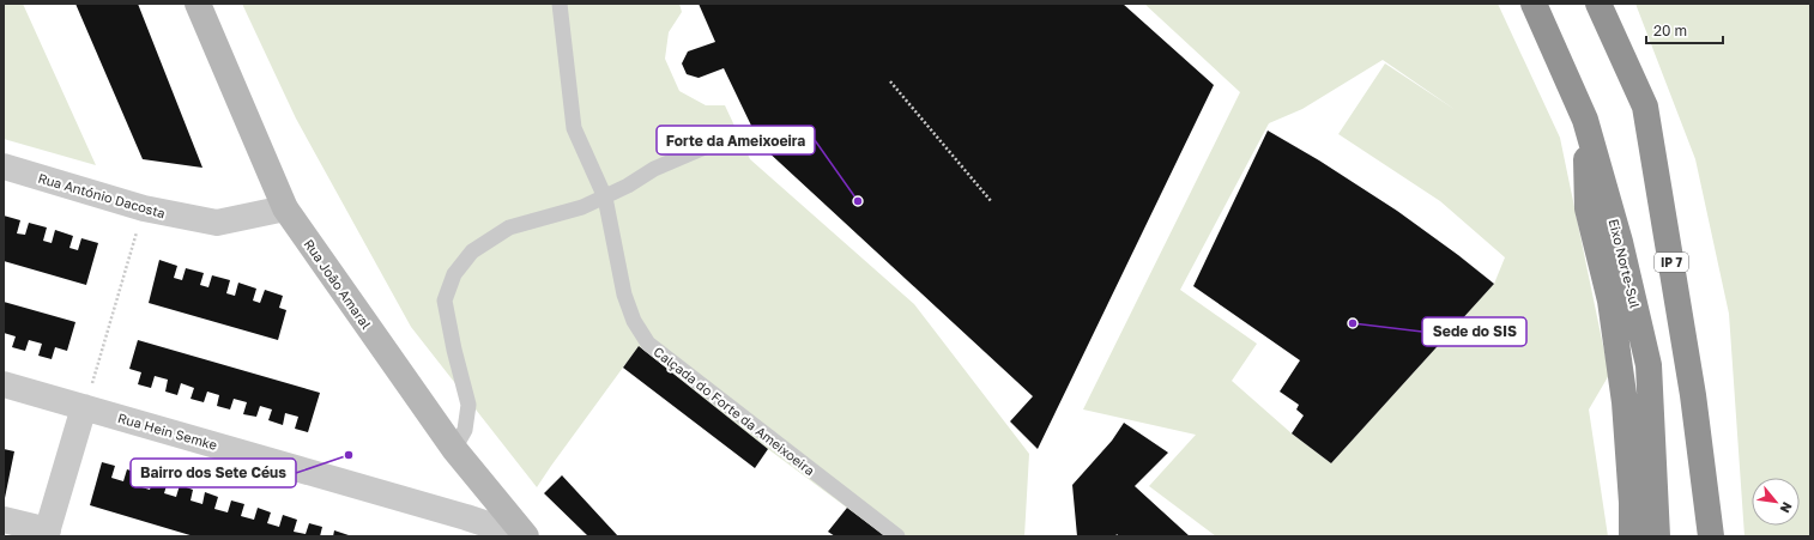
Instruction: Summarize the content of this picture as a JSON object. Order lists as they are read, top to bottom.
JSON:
{
  "streets": {
    "highway": ["IP 7", "Eixo Norte-Sul"],
    "street": ["Rua António Dacosta", "Rua João Amaral", "Rua Hein Semke"],
    "lane": ["Calçada do Forte da Ameixoeira"]
  },
  "crossings": [
    ["Rua António Dacosta", "Rua João Amaral"],
    ["Rua João Amaral", "Rua Hein Semke"]
  ],
  "places": ["Forte da Ameixoeira", "Sede do SIS", "Bairro dos Sete Céus"],
  "scale_bar": "20 m",
  "north": "bottom right"
}
